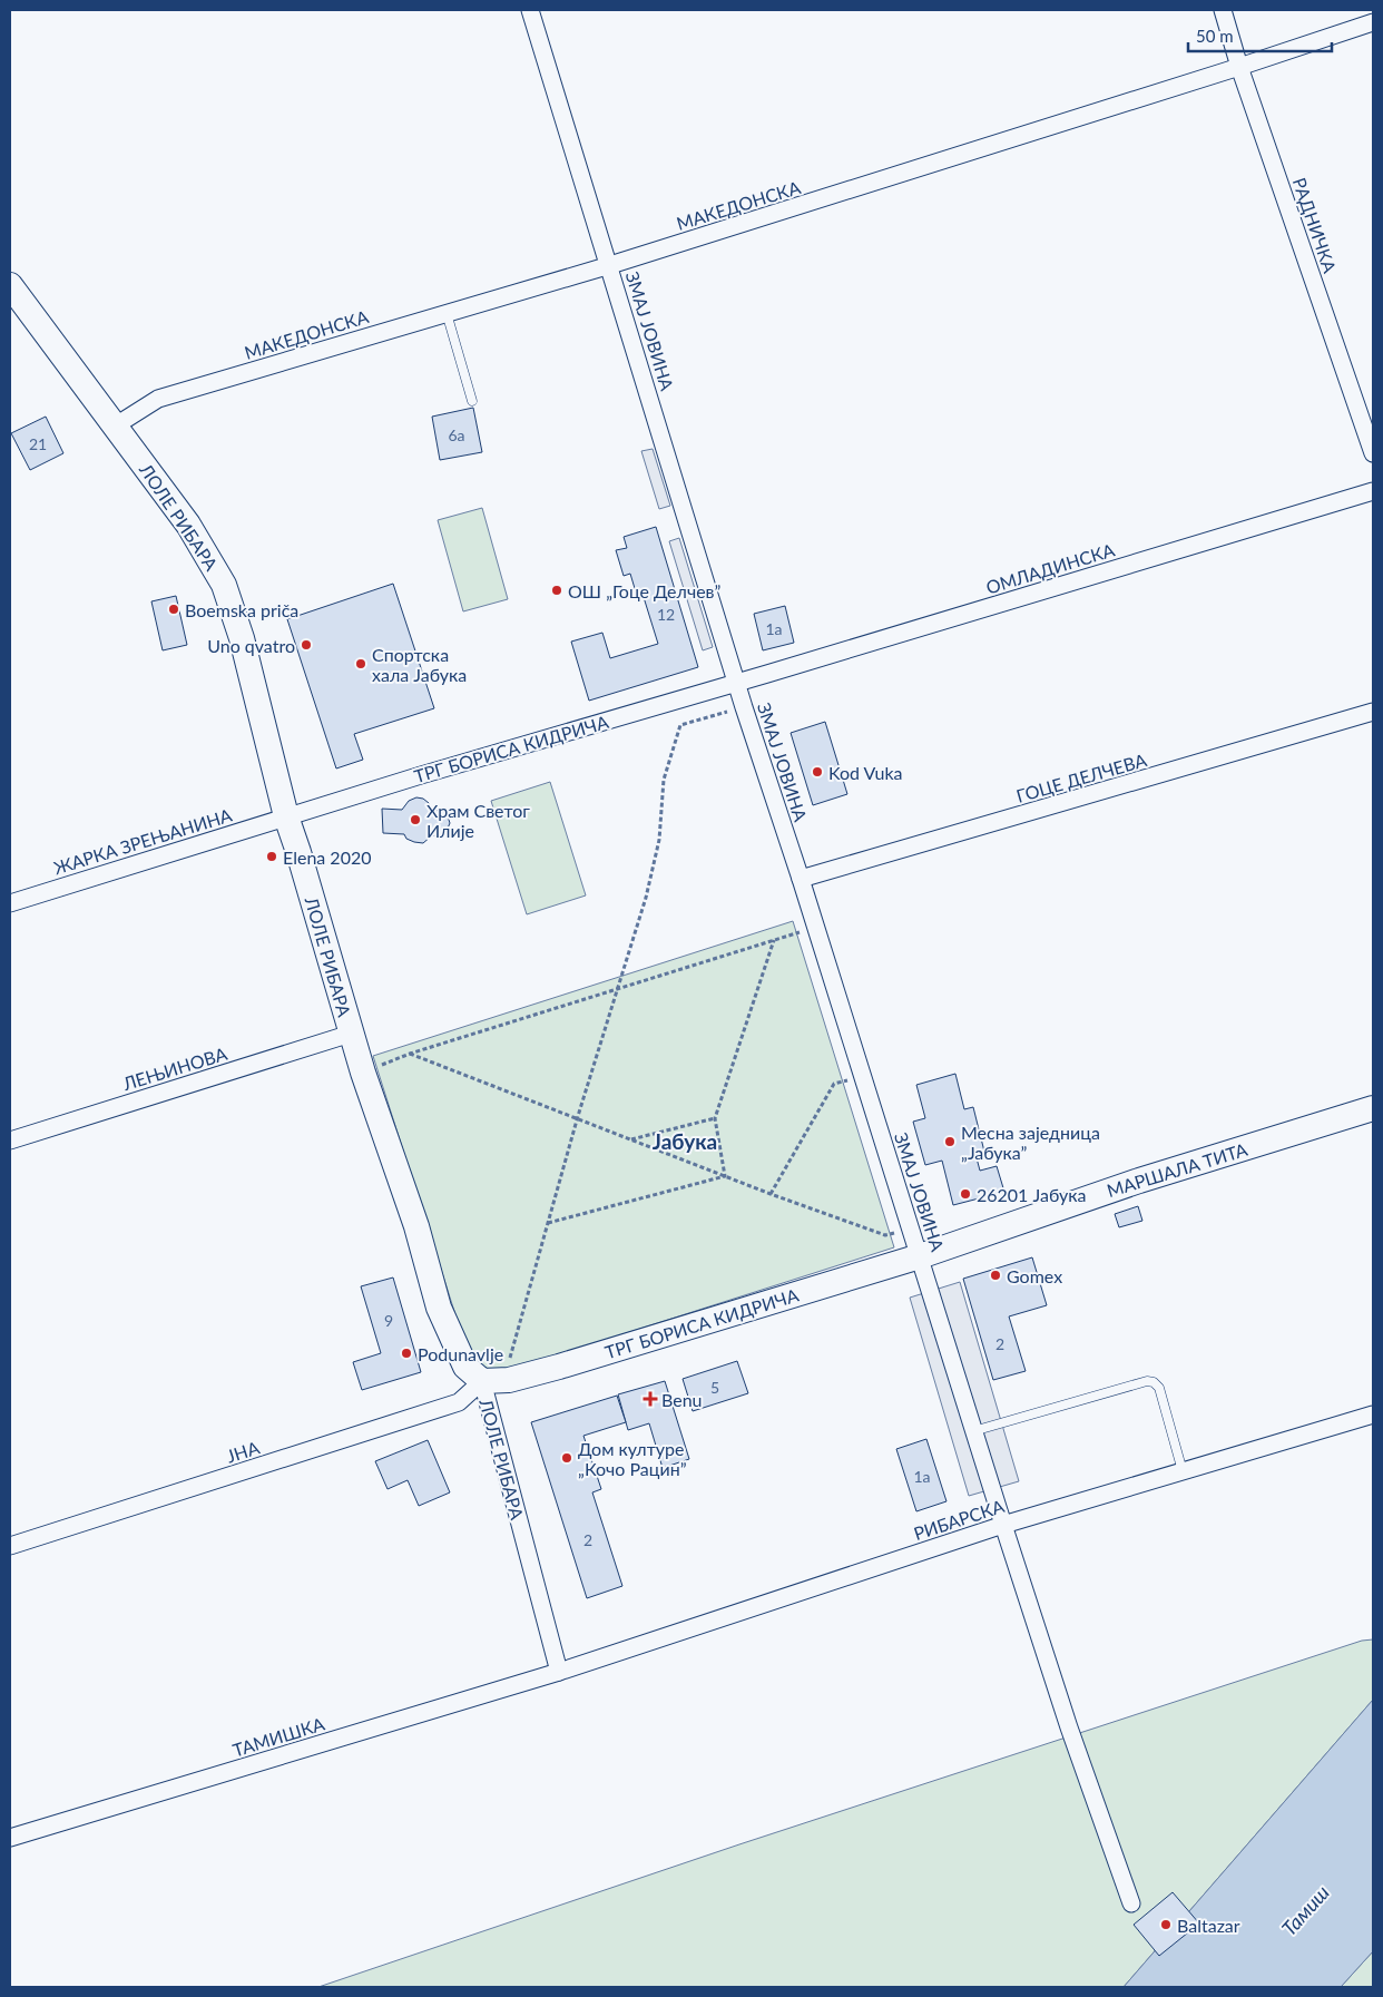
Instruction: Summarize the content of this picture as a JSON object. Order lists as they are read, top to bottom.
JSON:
{
  "streets": {
    "main road": ["ЛОЛЕ РИБАРА", "ТРГ БОРИСА КИДРИЧА", "МАРШАЛА ТИТА"],
    "street": [
      "МАКЕДОНСКА",
      "РАДНИЧКА",
      "ЗМАЈ ЈОВИНА",
      "ОМЛАДИНСКА",
      "ГОЦЕ ДЕЛЧЕВА",
      "ЖАРКА ЗРЕЊАНИНА",
      "ЛЕЊИНОВА",
      "ЈНА",
      "РИБАРСКА",
      "ТАМИШКА"
    ]
  },
  "crossings": [
    ["МАКЕДОНСКА", "РАДНИЧКА"],
    ["МАКЕДОНСКА", "ЗМАЈ ЈОВИНА"],
    ["МАКЕДОНСКА", "ЛОЛЕ РИБАРА"],
    ["ЗМАЈ ЈОВИНА", "ОМЛАДИНСКА"],
    ["ЗМАЈ ЈОВИНА", "ТРГ БОРИСА КИДРИЧА"],
    ["ЗМАЈ ЈОВИНА", "ГОЦЕ ДЕЛЧЕВА"],
    ["ЗМАЈ ЈОВИНА", "МАРШАЛА ТИТА"],
    ["ЗМАЈ ЈОВИНА", "РИБАРСКА"],
    ["ЛОЛЕ РИБАРА", "ТРГ БОРИСА КИДРИЧА"],
    ["ЛОЛЕ РИБАРА", "ЖАРКА ЗРЕЊАНИНА"],
    ["ЛОЛЕ РИБАРА", "ЛЕЊИНОВА"],
    ["ЛОЛЕ РИБАРА", "ЈНА"],
    ["ЛОЛЕ РИБАРА", "РИБАРСКА"],
    ["ЛОЛЕ РИБАРА", "ТАМИШКА"],
    ["ОМЛАДИНСКА", "ТРГ БОРИСА КИДРИЧА"],
    ["ТРГ БОРИСА КИДРИЧА", "ЖАРКА ЗРЕЊАНИНА"],
    ["ТРГ БОРИСА КИДРИЧА", "МАРШАЛА ТИТА"],
    ["ТРГ БОРИСА КИДРИЧА", "ЈНА"],
    ["РИБАРСКА", "ТАМИШКА"]
  ],
  "districts": ["Јабука"],
  "water": ["Тамиш"],
  "places": {
    "other": [
      "ОШ „Гоце Делчев”",
      "Boemska priča",
      "Uno qvatro",
      "Спортска хала Јабука",
      "Kod Vuka",
      "Храм Светог Илије",
      "Elena 2020",
      "Месна заједница „Јабука”",
      "26201 Јабука",
      "Gomex",
      "Podunavlje",
      "Дом културе „Кочо Рацин”",
      "Baltazar"
    ],
    "health": ["Benu"]
  },
  "house_numbers": [
    "6a",
    "21",
    "12",
    "1a",
    "9",
    "2",
    "5",
    "1a",
    "2"
  ],
  "scale_bar": "50 m"
}
